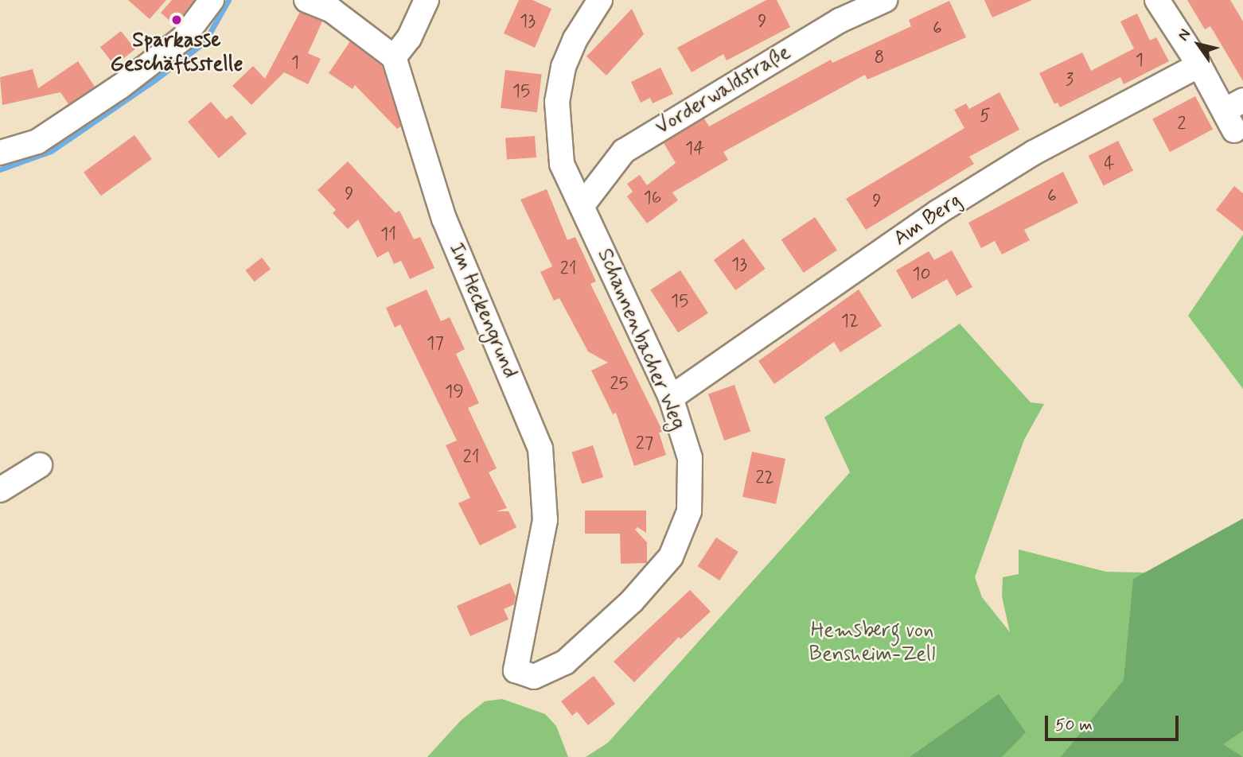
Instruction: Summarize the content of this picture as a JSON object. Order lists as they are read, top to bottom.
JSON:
{
  "streets": {
    "street": [
      "Vorderwaldstraße",
      "Am Berg",
      "Im Heckengrund",
      "Schannenbacher Weg"
    ]
  },
  "crossings": [
    ["Vorderwaldstraße", "Schannenbacher Weg"],
    ["Am Berg", "Schannenbacher Weg"],
    ["Im Heckengrund", "Schannenbacher Weg"]
  ],
  "parks": ["Hemsberg von Bensheim-Zell"],
  "places": ["Sparkasse Geschäftsstelle"],
  "house_numbers": [
    "13",
    "9",
    "6",
    "8",
    "1",
    "1",
    "3",
    "15",
    "5",
    "2",
    "14",
    "4",
    "9",
    "6",
    "16",
    "9",
    "11",
    "13",
    "21",
    "10",
    "15",
    "12",
    "17",
    "25",
    "19",
    "27",
    "21",
    "22"
  ],
  "scale_bar": "50 m",
  "north": "top left"
}
